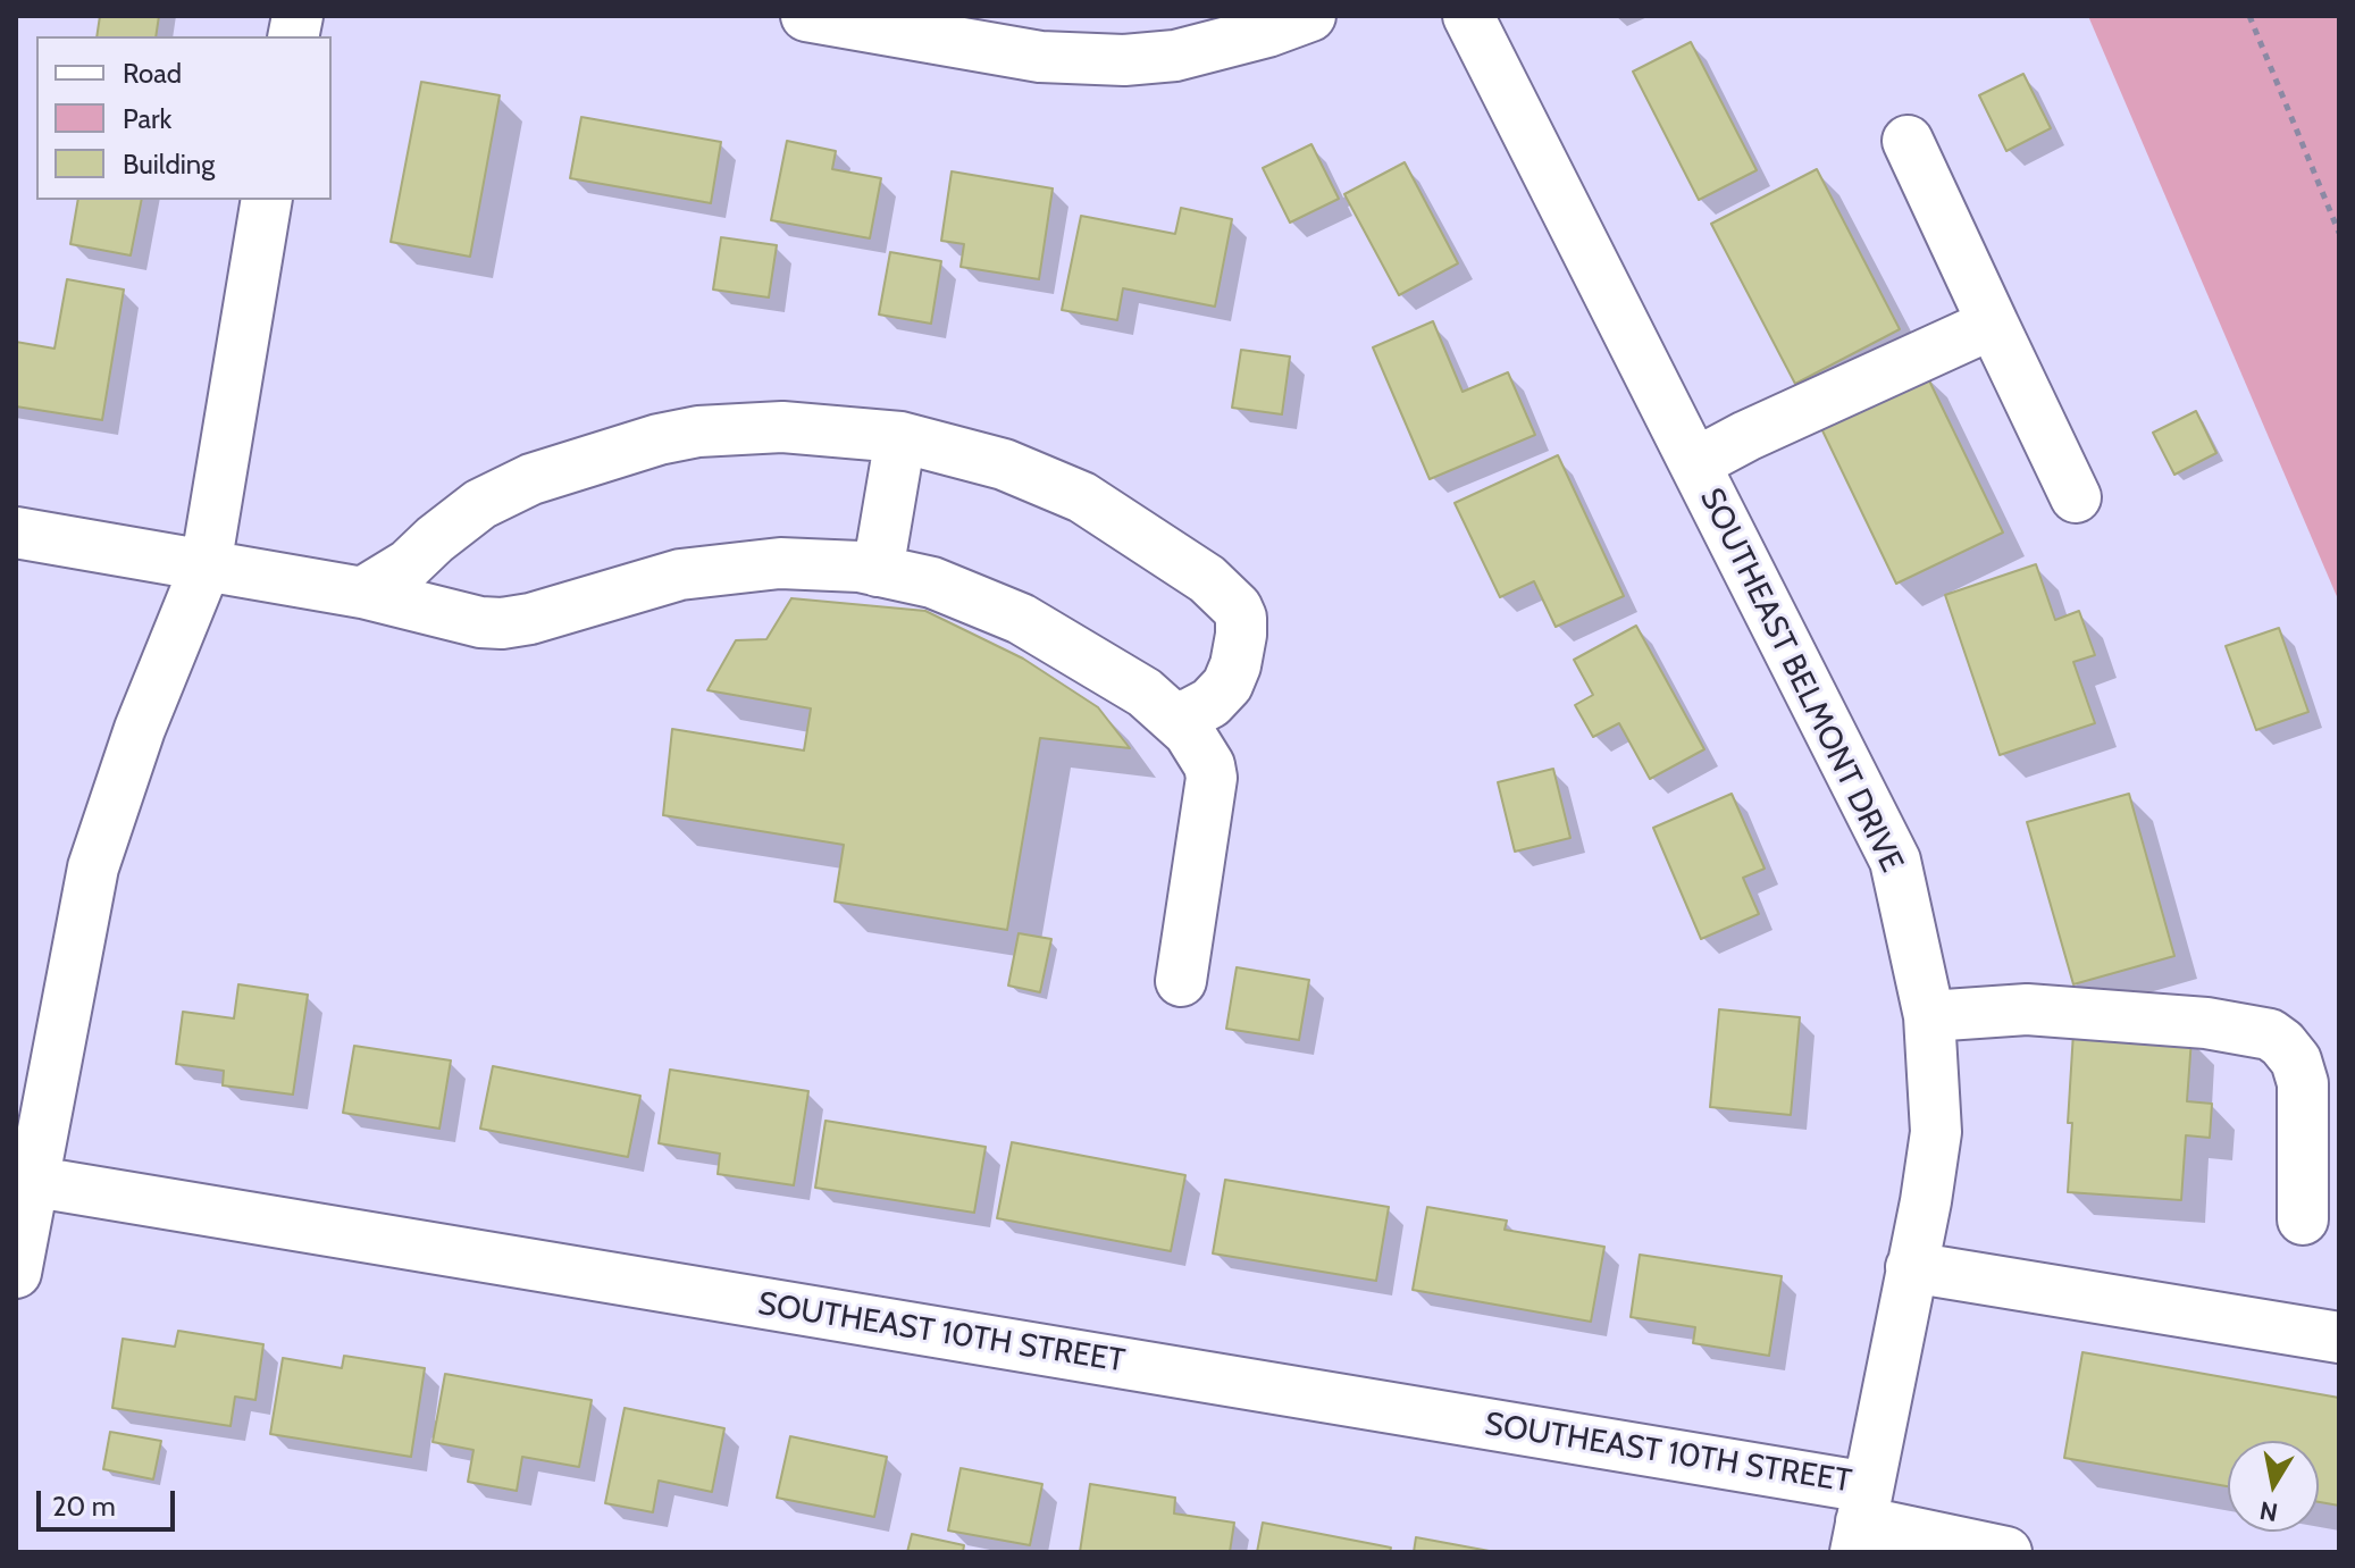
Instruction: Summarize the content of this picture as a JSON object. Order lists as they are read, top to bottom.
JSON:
{
  "streets": {
    "street": ["SOUTHEAST BELMONT DRIVE", "SOUTHEAST 10TH STREET"]
  },
  "crossings": [
    ["SOUTHEAST BELMONT DRIVE", "SOUTHEAST 10TH STREET"]
  ],
  "legend": ["Road", "Park", "Building"],
  "scale_bar": "20 m",
  "north": "bottom"
}
